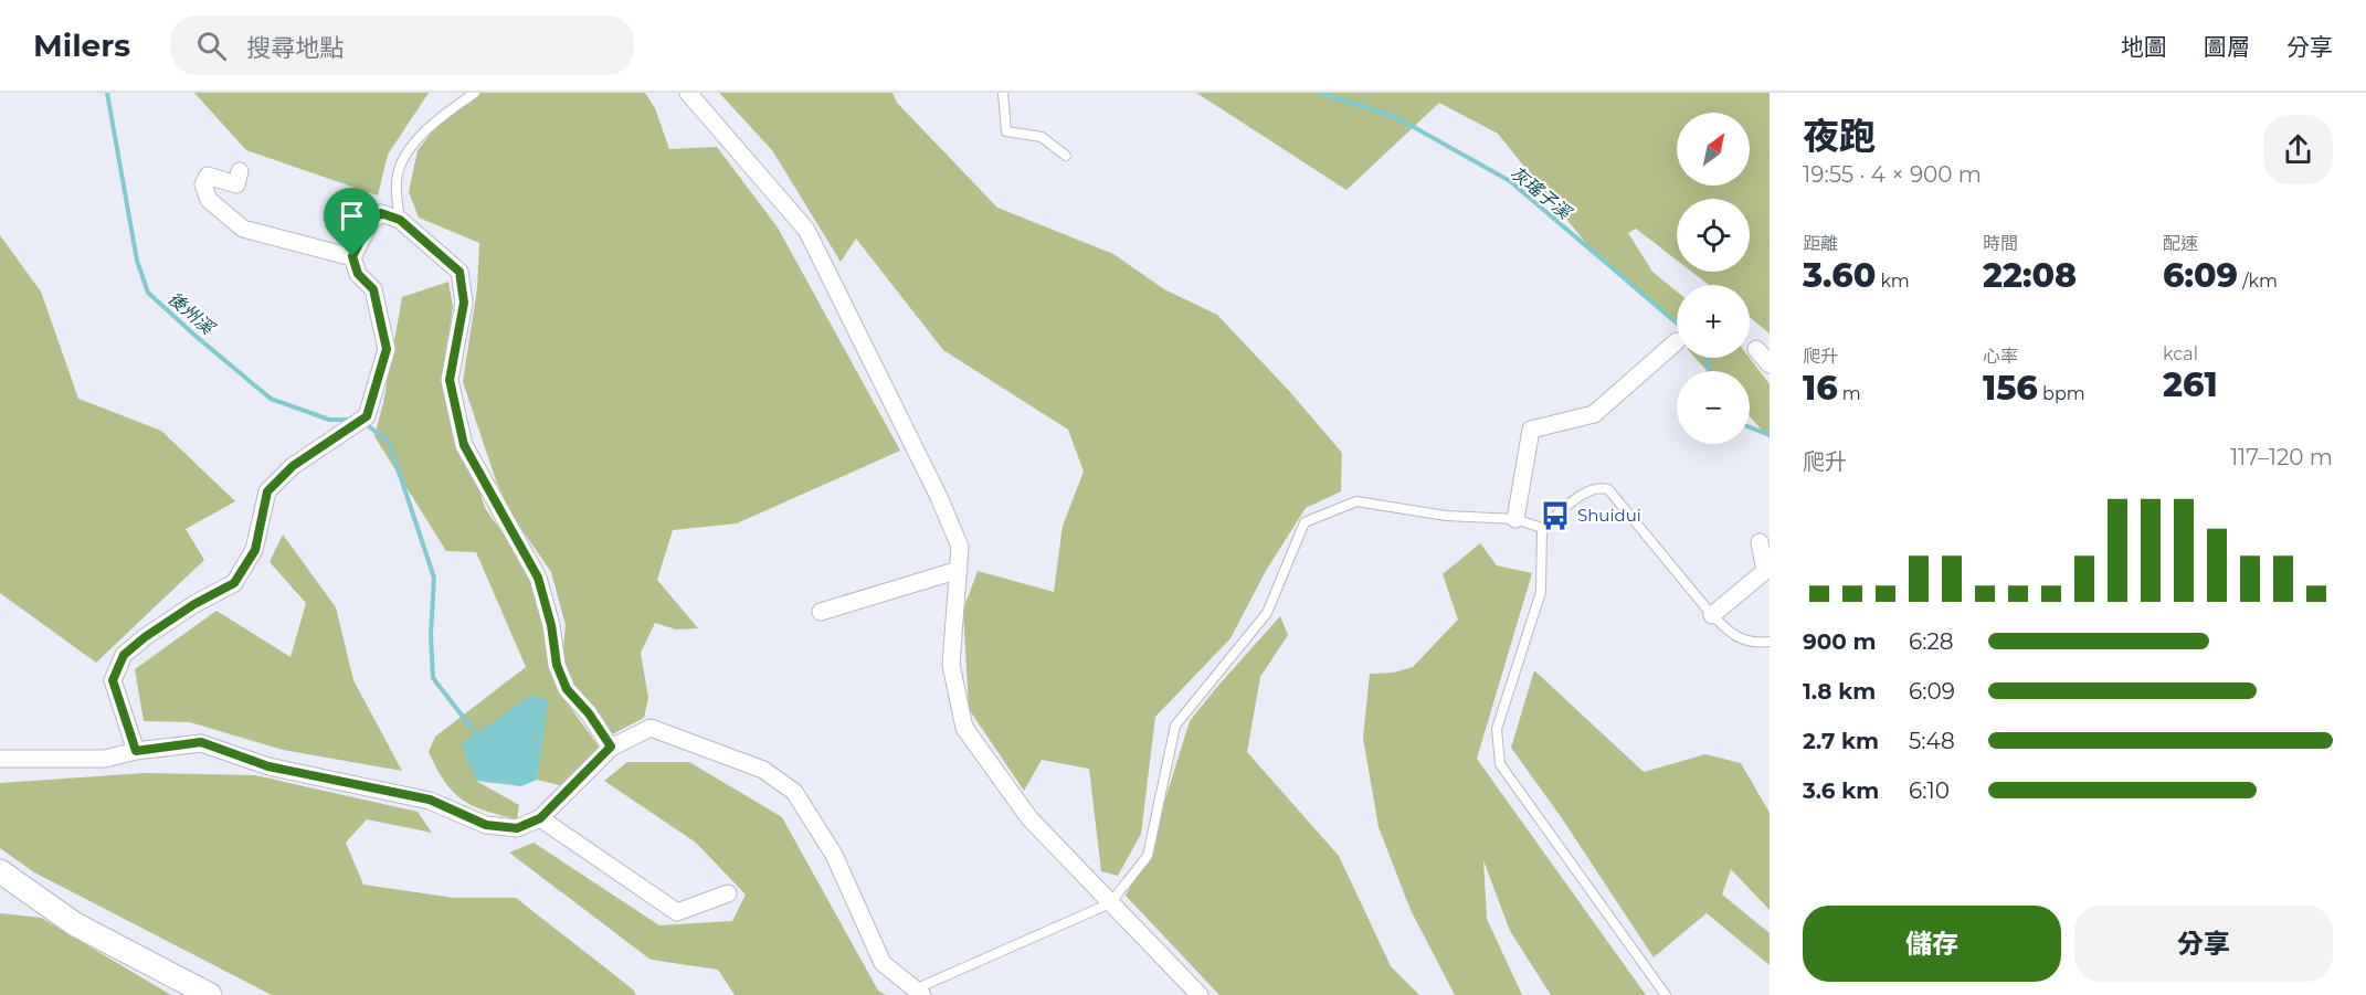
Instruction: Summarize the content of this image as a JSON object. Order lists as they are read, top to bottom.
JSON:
{
  "water": ["灰瑤子溪", "後州溪"],
  "places": {
    "bus stop": ["Shuidui"]
  },
  "north": "top right",
  "page": {
    "header": "Milers",
    "search": "搜尋地點",
    "nav": ["地圖", "圖層", "分享"],
    "heading": ["夜跑", "19:55 · 4 × 900 m"],
    "map_buttons": ["+", "−"],
    "stats": [
      ["距離", "3.60 km"],
      ["時間", "22:08"],
      ["配速", "6:09 /km"],
      ["爬升", "16 m"],
      ["心率", "156 bpm"],
      ["kcal", "261"]
    ],
    "chart": ["爬升", "117–120 m"],
    "list": [
      {
        "name": "900 m",
        "note": "6:28"
      },
      {
        "name": "1.8 km",
        "note": "6:09"
      },
      {
        "name": "2.7 km",
        "note": "5:48"
      },
      {
        "name": "3.6 km",
        "note": "6:10"
      }
    ],
    "buttons": ["儲存", "分享"]
  }
}
